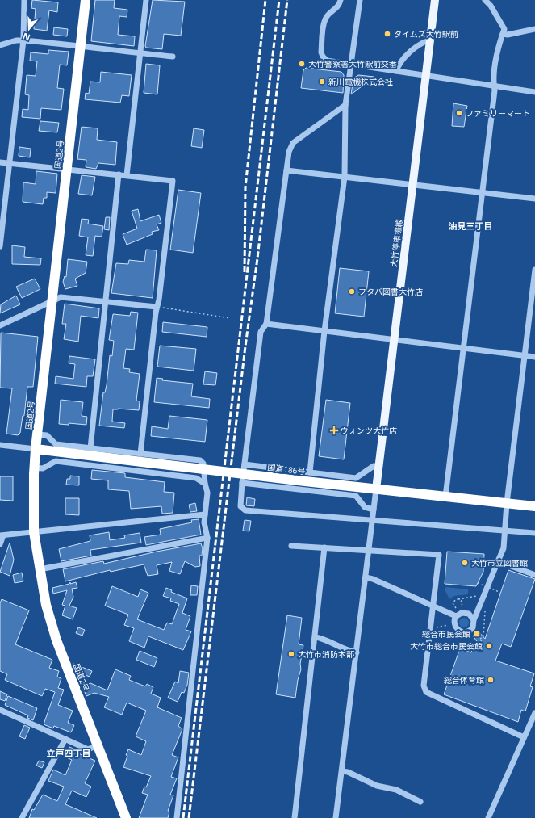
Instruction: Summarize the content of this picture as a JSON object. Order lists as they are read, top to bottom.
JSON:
{
  "streets": {
    "highway": ["国道2号", "国道186号"],
    "main road": ["大竹停車場線"]
  },
  "crossings": [
    ["国道2号", "国道186号"],
    ["大竹停車場線", "国道186号"]
  ],
  "districts": ["油見三丁目", "立戸四丁目"],
  "places": {
    "other": [
      "タイムズ大竹駅前",
      "大竹警察署大竹駅前交番",
      "新川電機株式会社",
      "ファミリーマート",
      "フタバ図書大竹店",
      "大竹市立図書館",
      "大竹市総合市民会館",
      "大竹市消防本部",
      "総合体育館"
    ],
    "health": ["ウォンツ大竹店"],
    "transit": ["総合市民会館"]
  },
  "north": "bottom"
}
